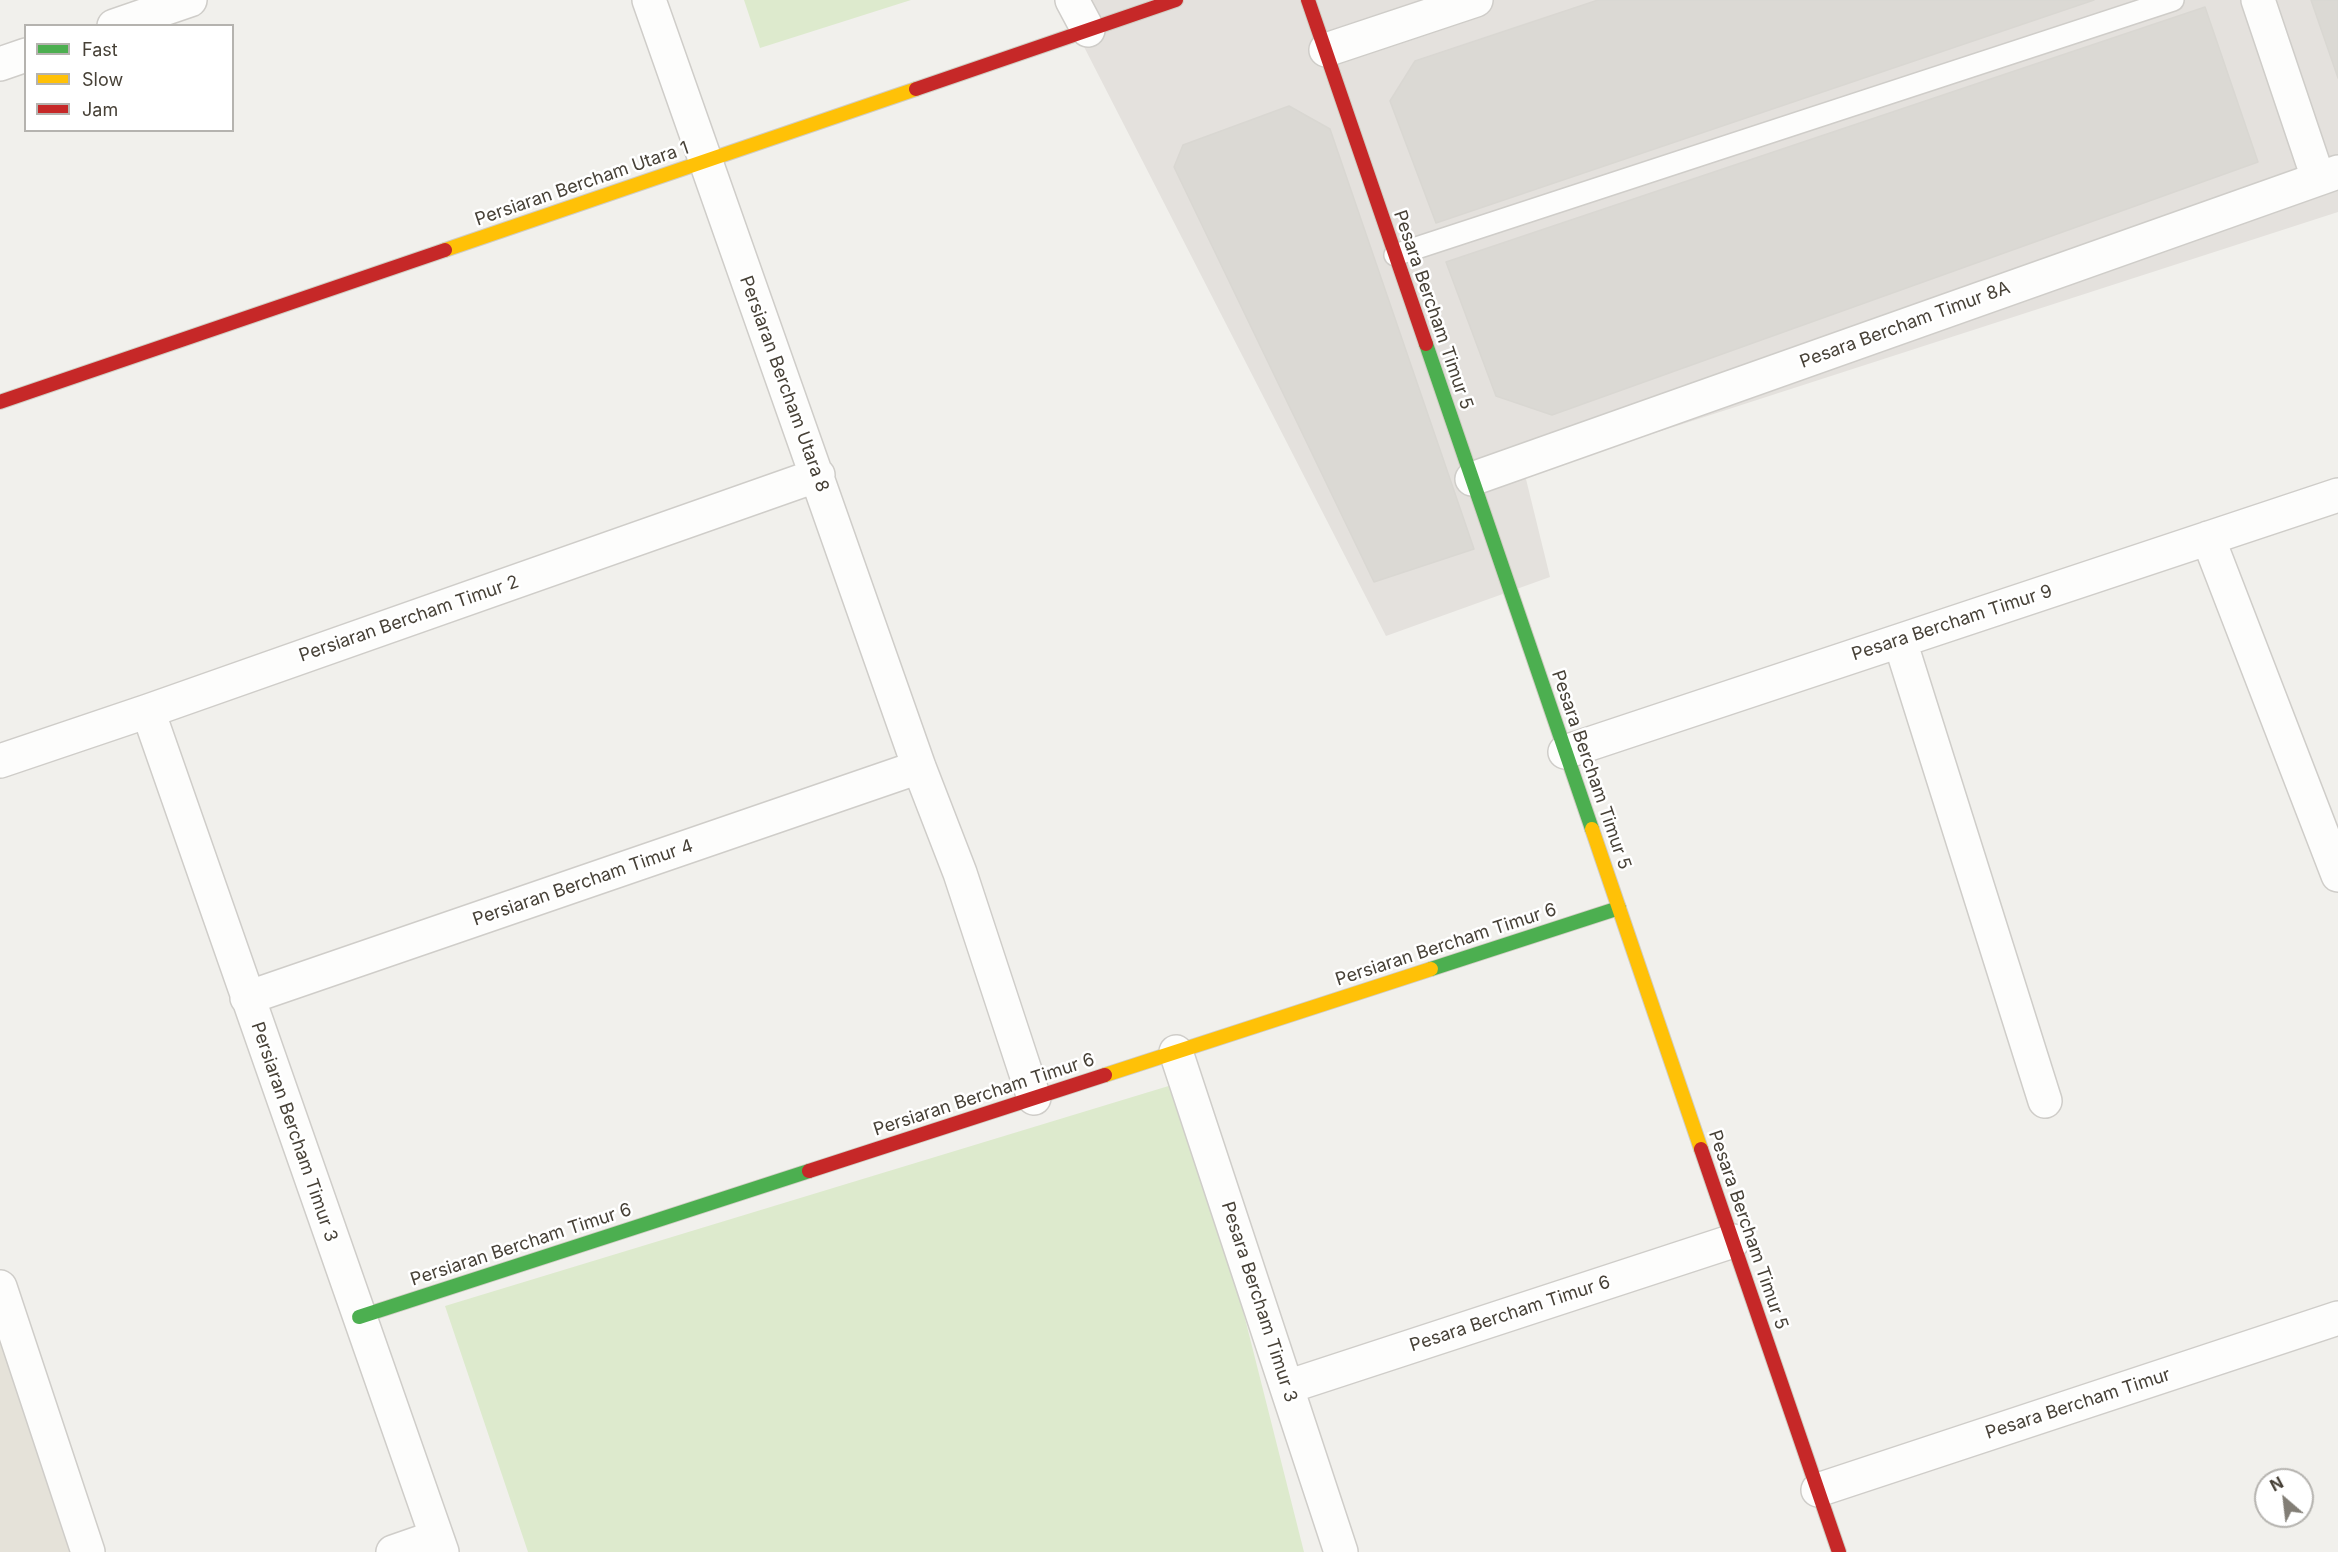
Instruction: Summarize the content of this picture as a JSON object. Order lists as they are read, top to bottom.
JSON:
{
  "streets": {
    "street": [
      "Persiaran Bercham Utara 1",
      "Pesara Bercham Timur 5",
      "Pesara Bercham Timur 8A",
      "Persiaran Bercham Utara 8",
      "Persiaran Bercham Timur 2",
      "Pesara Bercham Timur 9",
      "Persiaran Bercham Timur 4",
      "Persiaran Bercham Timur 6",
      "Persiaran Bercham Timur 3",
      "Pesara Bercham Timur 3",
      "Pesara Bercham Timur 6",
      "Pesara Bercham Timur"
    ]
  },
  "crossings": [
    ["Persiaran Bercham Utara 1", "Persiaran Bercham Utara 8"],
    ["Pesara Bercham Timur 5", "Pesara Bercham Timur 8A"],
    ["Pesara Bercham Timur 5", "Pesara Bercham Timur 9"],
    ["Pesara Bercham Timur 5", "Persiaran Bercham Timur 6"],
    ["Pesara Bercham Timur 5", "Pesara Bercham Timur 6"],
    ["Pesara Bercham Timur 5", "Pesara Bercham Timur"],
    ["Persiaran Bercham Utara 8", "Persiaran Bercham Timur 2"],
    ["Persiaran Bercham Utara 8", "Persiaran Bercham Timur 4"],
    ["Persiaran Bercham Utara 8", "Persiaran Bercham Timur 6"],
    ["Persiaran Bercham Timur 2", "Persiaran Bercham Timur 3"],
    ["Persiaran Bercham Timur 4", "Persiaran Bercham Timur 3"],
    ["Persiaran Bercham Timur 6", "Persiaran Bercham Timur 3"],
    ["Persiaran Bercham Timur 6", "Pesara Bercham Timur 3"],
    ["Pesara Bercham Timur 3", "Pesara Bercham Timur 6"]
  ],
  "legend": ["Fast", "Slow", "Jam"],
  "north": "top left"
}
